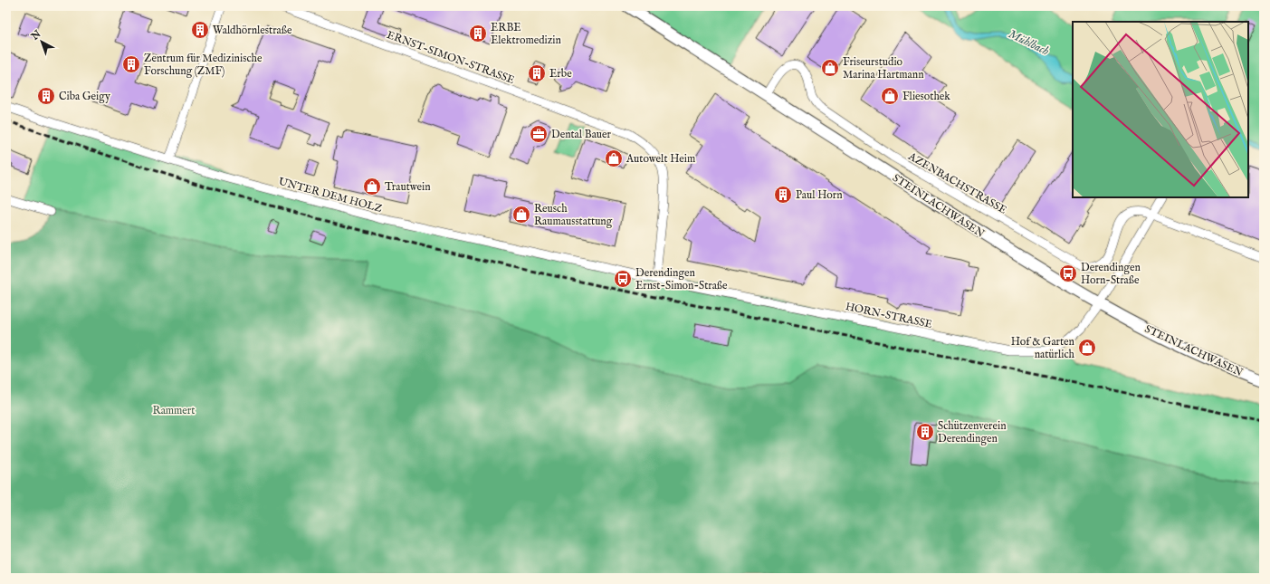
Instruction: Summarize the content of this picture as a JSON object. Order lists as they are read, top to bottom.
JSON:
{
  "streets": {
    "street": [
      "ERNST-SIMON-STRASSE",
      "AZENBACHSTRASSE",
      "UNTER DEM HOLZ",
      "STEINLACHWASEN",
      "HORN-STRASSE"
    ]
  },
  "crossings": [
    ["ERNST-SIMON-STRASSE", "UNTER DEM HOLZ"],
    ["ERNST-SIMON-STRASSE", "HORN-STRASSE"],
    ["AZENBACHSTRASSE", "STEINLACHWASEN"],
    ["AZENBACHSTRASSE", "HORN-STRASSE"],
    ["UNTER DEM HOLZ", "HORN-STRASSE"],
    ["STEINLACHWASEN", "HORN-STRASSE"]
  ],
  "water": ["Mühlbach"],
  "parks": ["Rammert"],
  "places": {
    "building": [
      "Waldhörnlestraße",
      "ERBE Elektromedizin",
      "Zentrum für Medizinische Forschung (ZMF)",
      "Erbe",
      "Ciba Geigy",
      "Paul Horn",
      "Schützenverein Derendingen"
    ],
    "shop": [
      "Friseurstudio Marina Hartmann",
      "Fliesothek",
      "Autowelt Heim",
      "Trautwein",
      "Reusch Raumausstattung",
      "Hof & Garten natürlich"
    ],
    "office": ["Dental Bauer"],
    "bus stop": ["Derendingen Horn-Straße", "Derendingen Ernst-Simon-Straße"]
  },
  "north": "top left"
}
